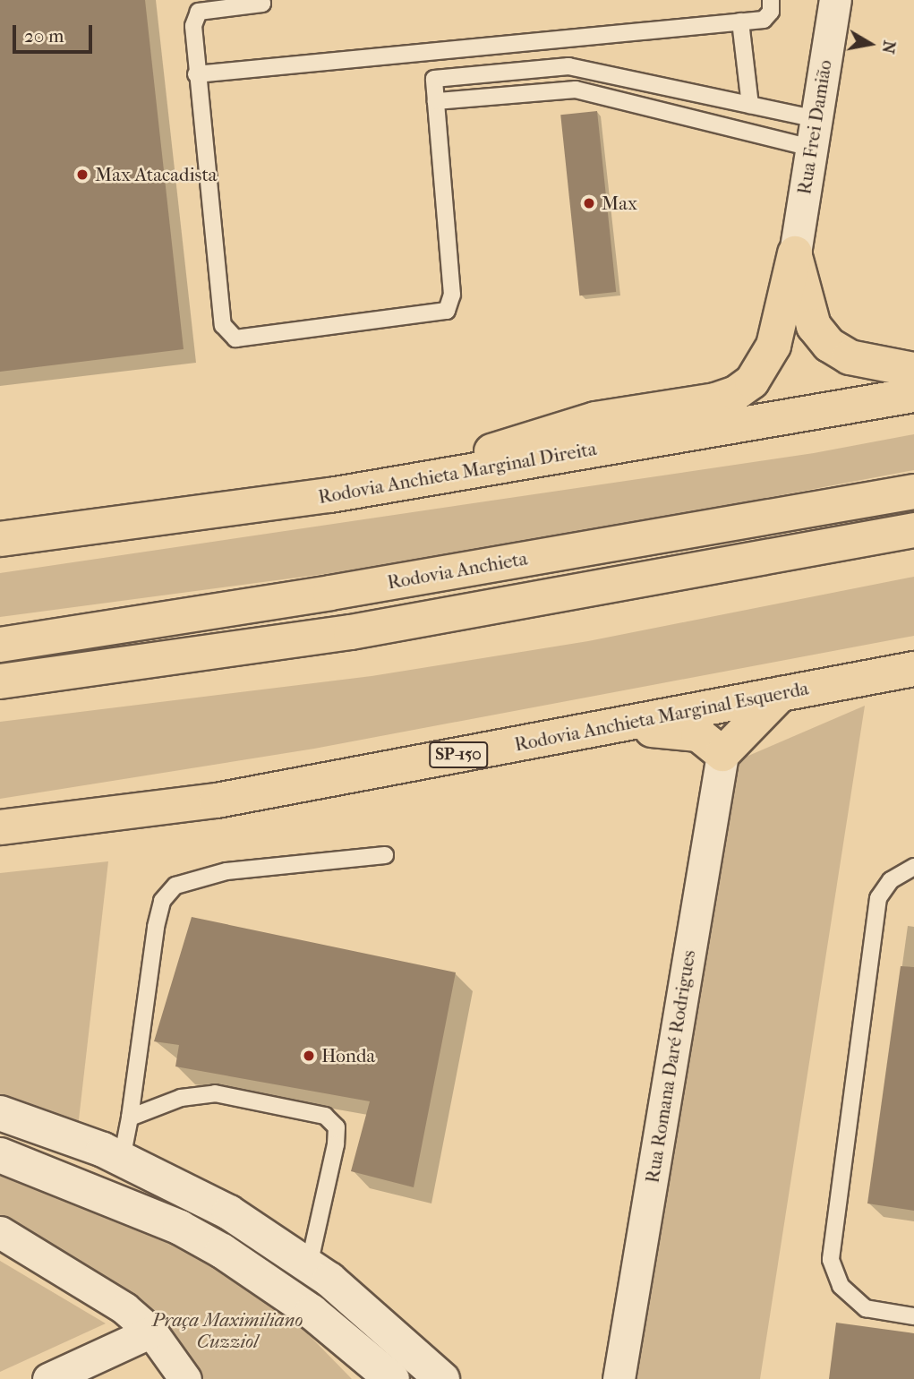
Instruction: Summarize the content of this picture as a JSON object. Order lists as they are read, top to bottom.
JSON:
{
  "streets": {
    "highway": [
      "Rodovia Anchieta Marginal Direita",
      "Rodovia Anchieta",
      "Rodovia Anchieta Marginal Esquerda",
      "SP-150"
    ],
    "street": ["Rua Frei Damião", "Rua Romana Daré Rodrigues"]
  },
  "parks": ["Praça Maximiliano Cuzziol"],
  "places": ["Max Atacadista", "Max", "Honda"],
  "scale_bar": "20 m",
  "north": "right"
}
